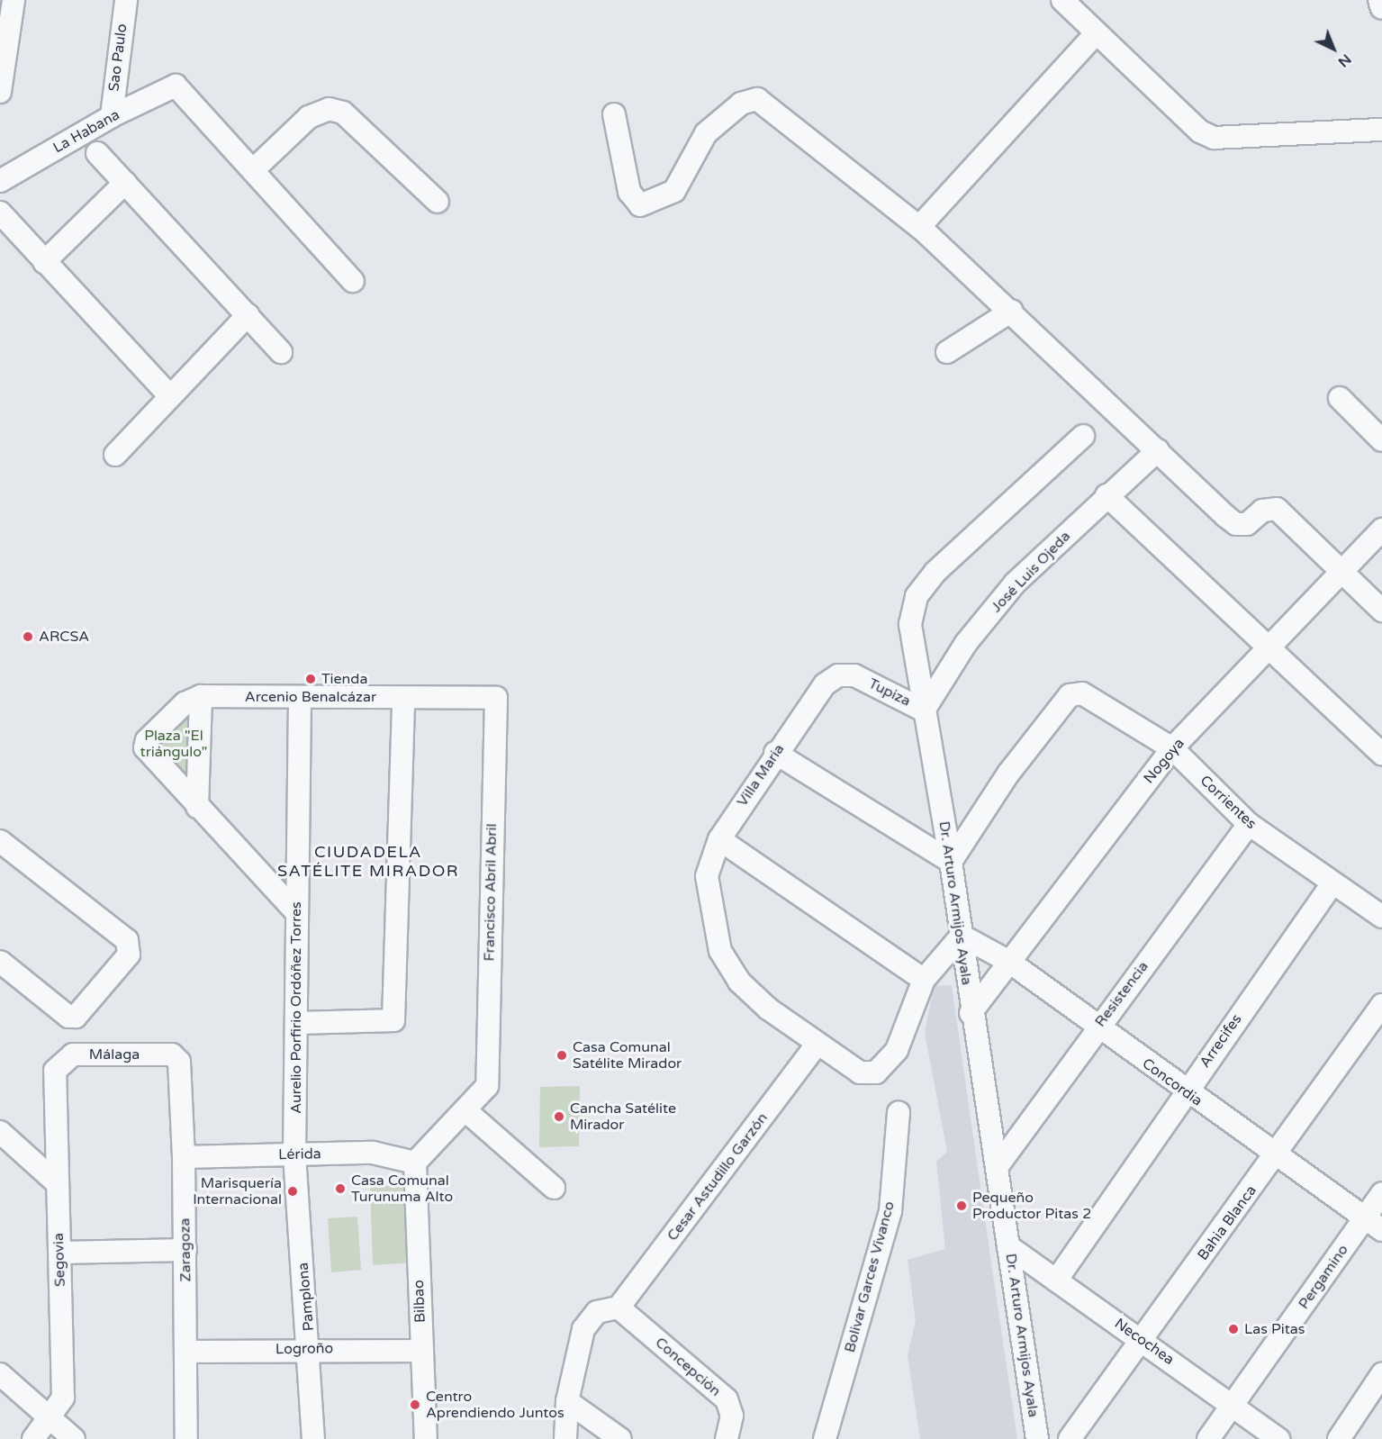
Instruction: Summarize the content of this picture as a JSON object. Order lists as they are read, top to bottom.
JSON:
{
  "streets": {
    "street": [
      "Sao Paulo",
      "La Habana",
      "José Luis Ojeda",
      "Tupiza",
      "Arcenio Benalcázar",
      "Nogoya",
      "Villa Maria",
      "Corrientes",
      "Francisco Abril Abril",
      "Dr. Arturo Armijos Ayala",
      "Resistencia",
      "Aurelio Porfirio Ordóñez Torres",
      "Arrecifes",
      "Málaga",
      "Concordia",
      "Lérida",
      "Cesar Astudillo Garzón",
      "Bahia Blanca",
      "Zaragoza",
      "Segovia",
      "Bolivar Garces Vivanco",
      "Pergamino",
      "Pamplona",
      "Bilbao",
      "Necochea",
      "Logroño",
      "Concepción"
    ]
  },
  "crossings": [
    ["Sao Paulo", "La Habana"],
    ["José Luis Ojeda", "Tupiza"],
    ["José Luis Ojeda", "Dr. Arturo Armijos Ayala"],
    ["Tupiza", "Villa Maria"],
    ["Tupiza", "Dr. Arturo Armijos Ayala"],
    ["Arcenio Benalcázar", "Francisco Abril Abril"],
    ["Arcenio Benalcázar", "Aurelio Porfirio Ordóñez Torres"],
    ["Nogoya", "Corrientes"],
    ["Nogoya", "Dr. Arturo Armijos Ayala"],
    ["Nogoya", "Concordia"],
    ["Villa Maria", "Cesar Astudillo Garzón"],
    ["Corrientes", "Dr. Arturo Armijos Ayala"],
    ["Corrientes", "Resistencia"],
    ["Corrientes", "Arrecifes"],
    ["Dr. Arturo Armijos Ayala", "Resistencia"],
    ["Dr. Arturo Armijos Ayala", "Concordia"],
    ["Dr. Arturo Armijos Ayala", "Necochea"],
    ["Resistencia", "Concordia"],
    ["Aurelio Porfirio Ordóñez Torres", "Lérida"],
    ["Aurelio Porfirio Ordóñez Torres", "Pamplona"],
    ["Arrecifes", "Concordia"],
    ["Arrecifes", "Necochea"],
    ["Málaga", "Zaragoza"],
    ["Málaga", "Segovia"],
    ["Concordia", "Bahia Blanca"],
    ["Concordia", "Pergamino"],
    ["Lérida", "Zaragoza"],
    ["Lérida", "Pamplona"],
    ["Lérida", "Bilbao"],
    ["Cesar Astudillo Garzón", "Concepción"],
    ["Bahia Blanca", "Necochea"],
    ["Zaragoza", "Logroño"],
    ["Pergamino", "Necochea"],
    ["Pamplona", "Logroño"],
    ["Bilbao", "Logroño"]
  ],
  "districts": ["CIUDADELA SATÉLITE MIRADOR"],
  "parks": ["Plaza \"El triángulo\""],
  "places": [
    "ARCSA",
    "Tienda",
    "Casa Comunal Satélite Mirador",
    "Cancha Satélite Mirador",
    "Casa Comunal Turunuma Alto",
    "Marisquería Internacional",
    "Pequeño Productor Pitas 2",
    "Las Pitas",
    "Centro Aprendiendo Juntos"
  ],
  "north": "bottom right"
}
